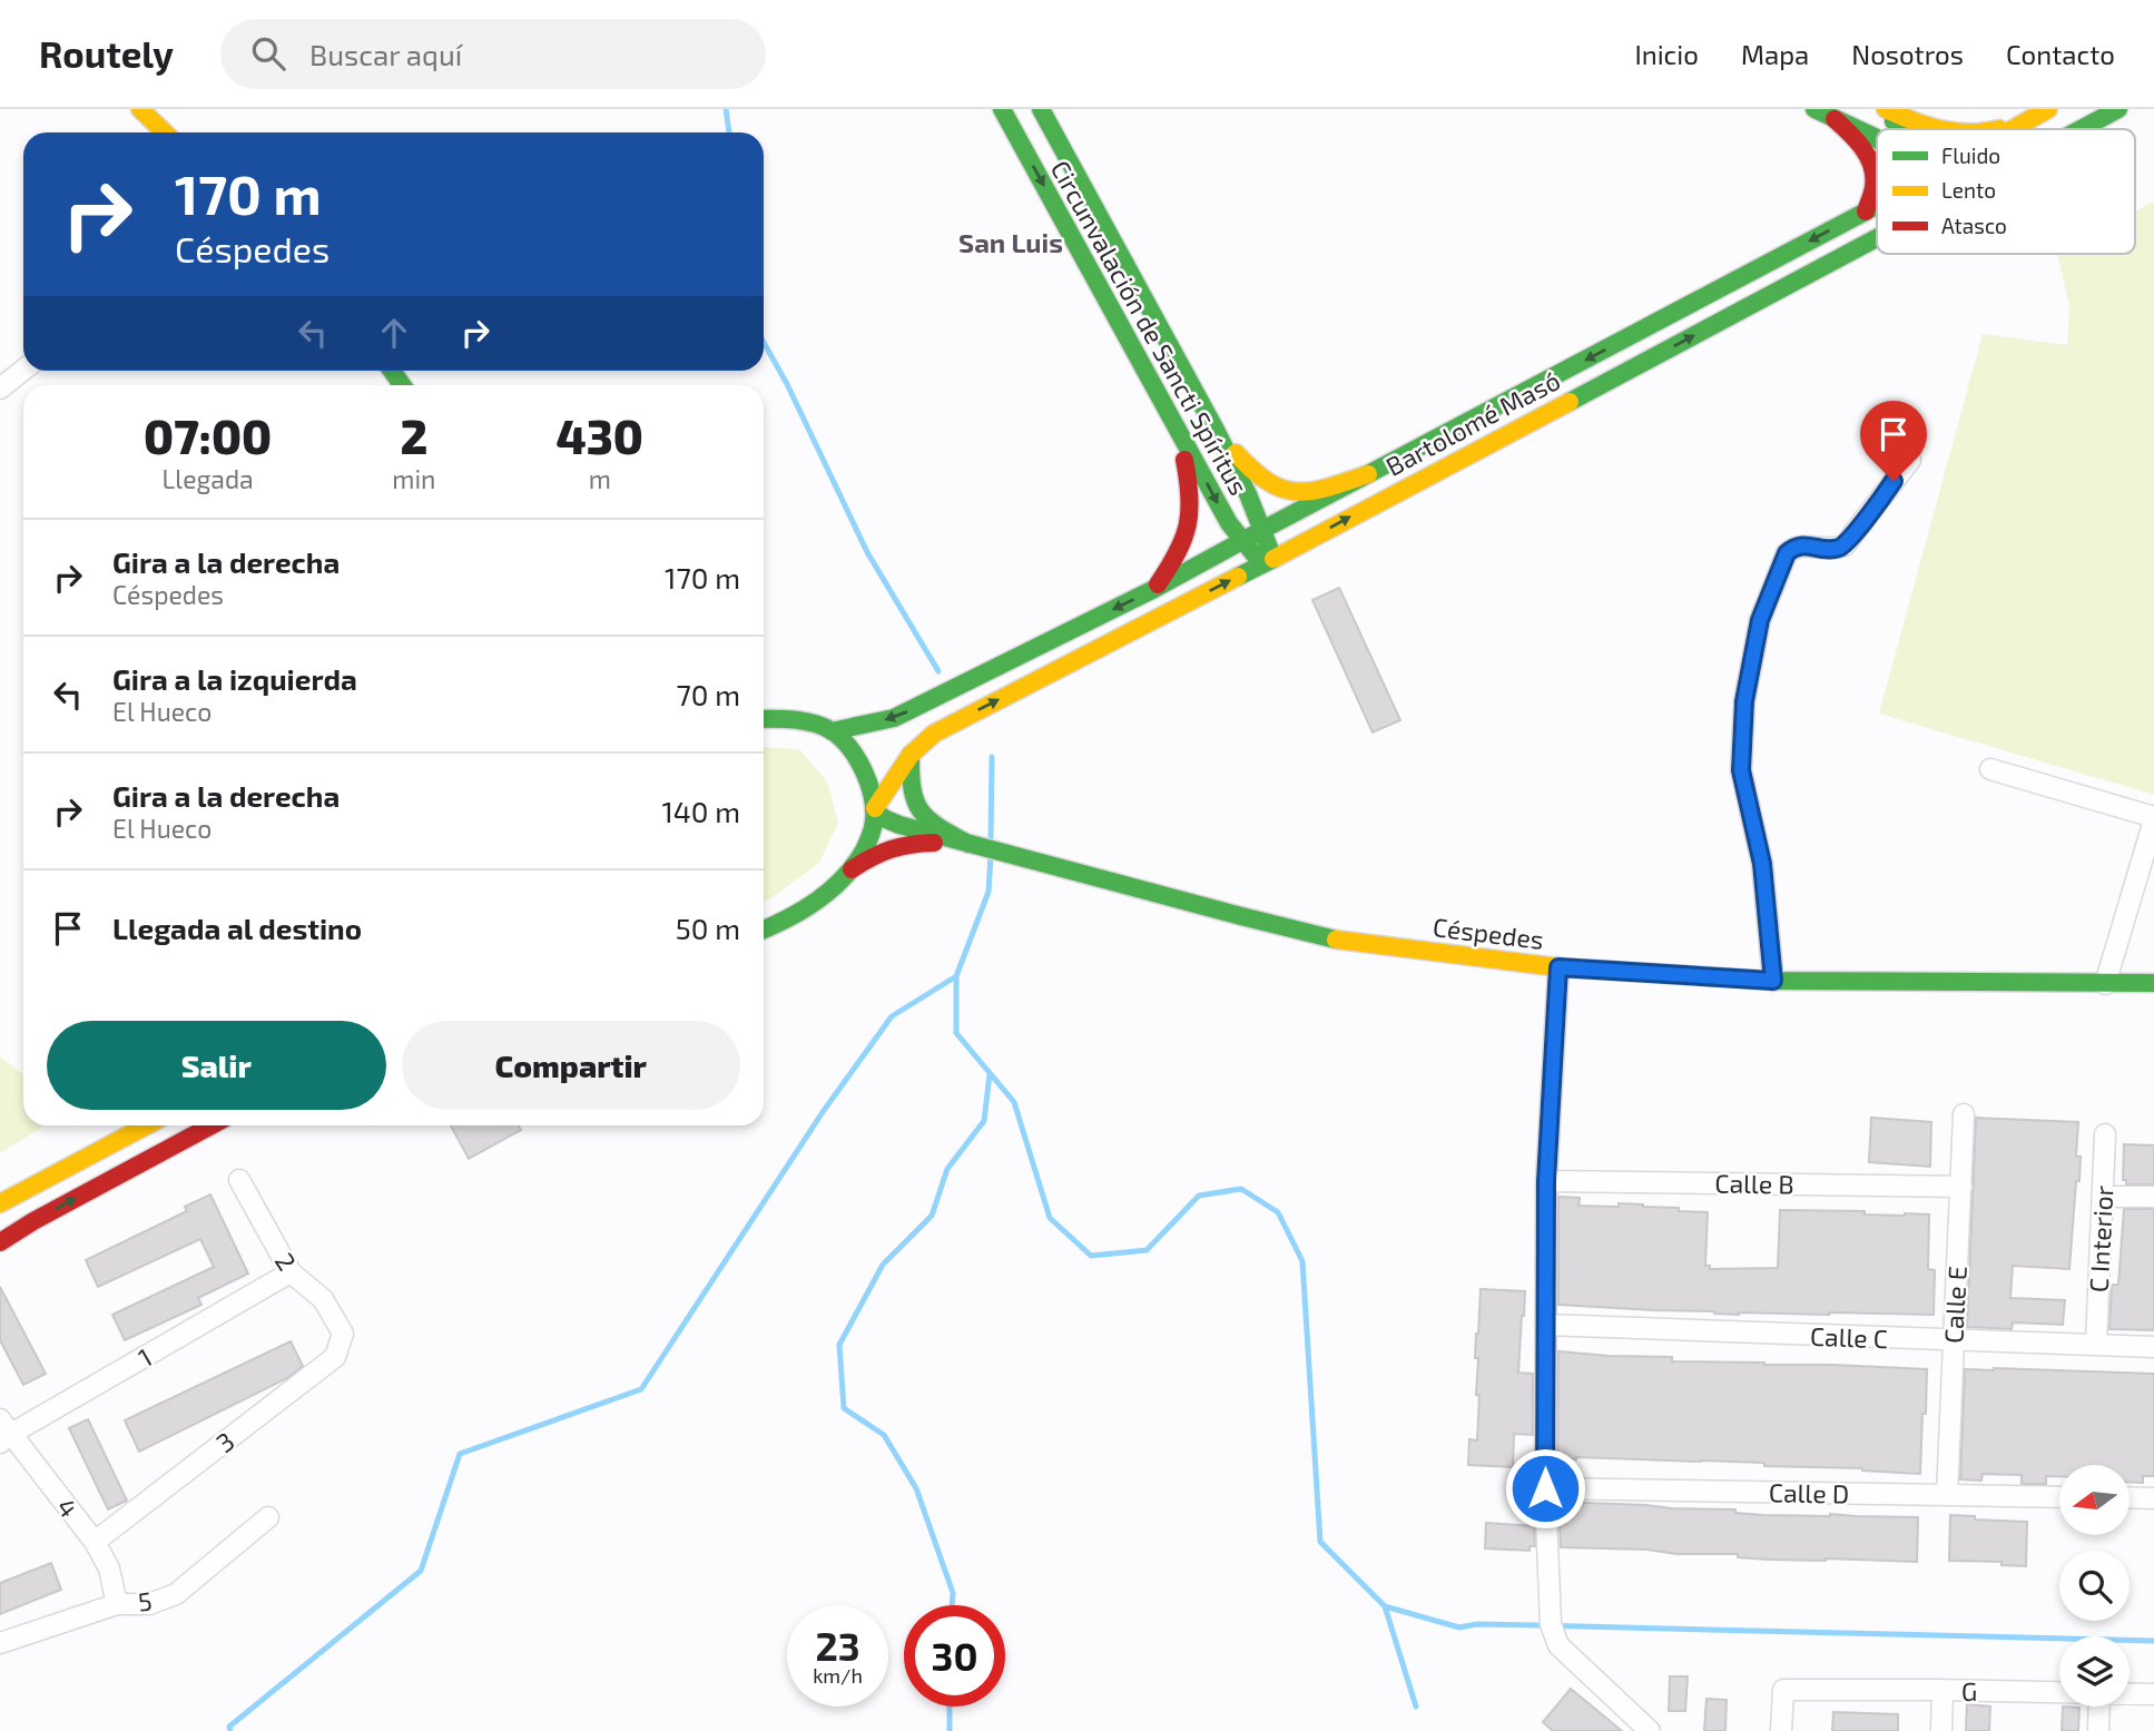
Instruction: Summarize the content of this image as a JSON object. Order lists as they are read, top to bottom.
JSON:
{
  "streets": {
    "main road": ["Circunvalación de Sancti Spíritus", "Bartolomé Masó", "Céspedes"],
    "street": [
      "Calle B",
      "C Interior",
      "2",
      "Calle E",
      "Calle C",
      "1",
      "3",
      "Calle D",
      "4",
      "5",
      "G"
    ]
  },
  "crossings": [
    ["Circunvalación de Sancti Spíritus", "Bartolomé Masó"],
    ["Bartolomé Masó", "Céspedes"],
    ["Calle B", "Calle E"],
    ["C Interior", "Calle C"],
    ["2", "1"],
    ["2", "3"],
    ["Calle E", "Calle C"],
    ["Calle E", "Calle D"],
    ["1", "4"],
    ["3", "4"],
    ["4", "5"]
  ],
  "districts": ["San Luis"],
  "legend": ["Fluido", "Lento", "Atasco"],
  "north": "left",
  "page": {
    "header": "Routely",
    "search": "Buscar aquí",
    "nav": [
      "Inicio",
      "Mapa",
      "Nosotros",
      "Contacto"
    ],
    "turn": ["170 m", "Céspedes"],
    "eta": [
      "07:00",
      "Llegada",
      "2",
      "min",
      "430",
      "m"
    ],
    "list": [
      {
        "name": "Gira a la derecha",
        "note": "Céspedes",
        "value": "170 m"
      },
      {
        "name": "Gira a la izquierda",
        "note": "El Hueco",
        "value": "70 m"
      },
      {
        "name": "Gira a la derecha",
        "note": "El Hueco",
        "value": "140 m"
      },
      {
        "name": "Llegada al destino",
        "value": "50 m"
      }
    ],
    "buttons": ["Salir", "Compartir"],
    "speed": "23 km/h",
    "limit": "30"
  }
}
